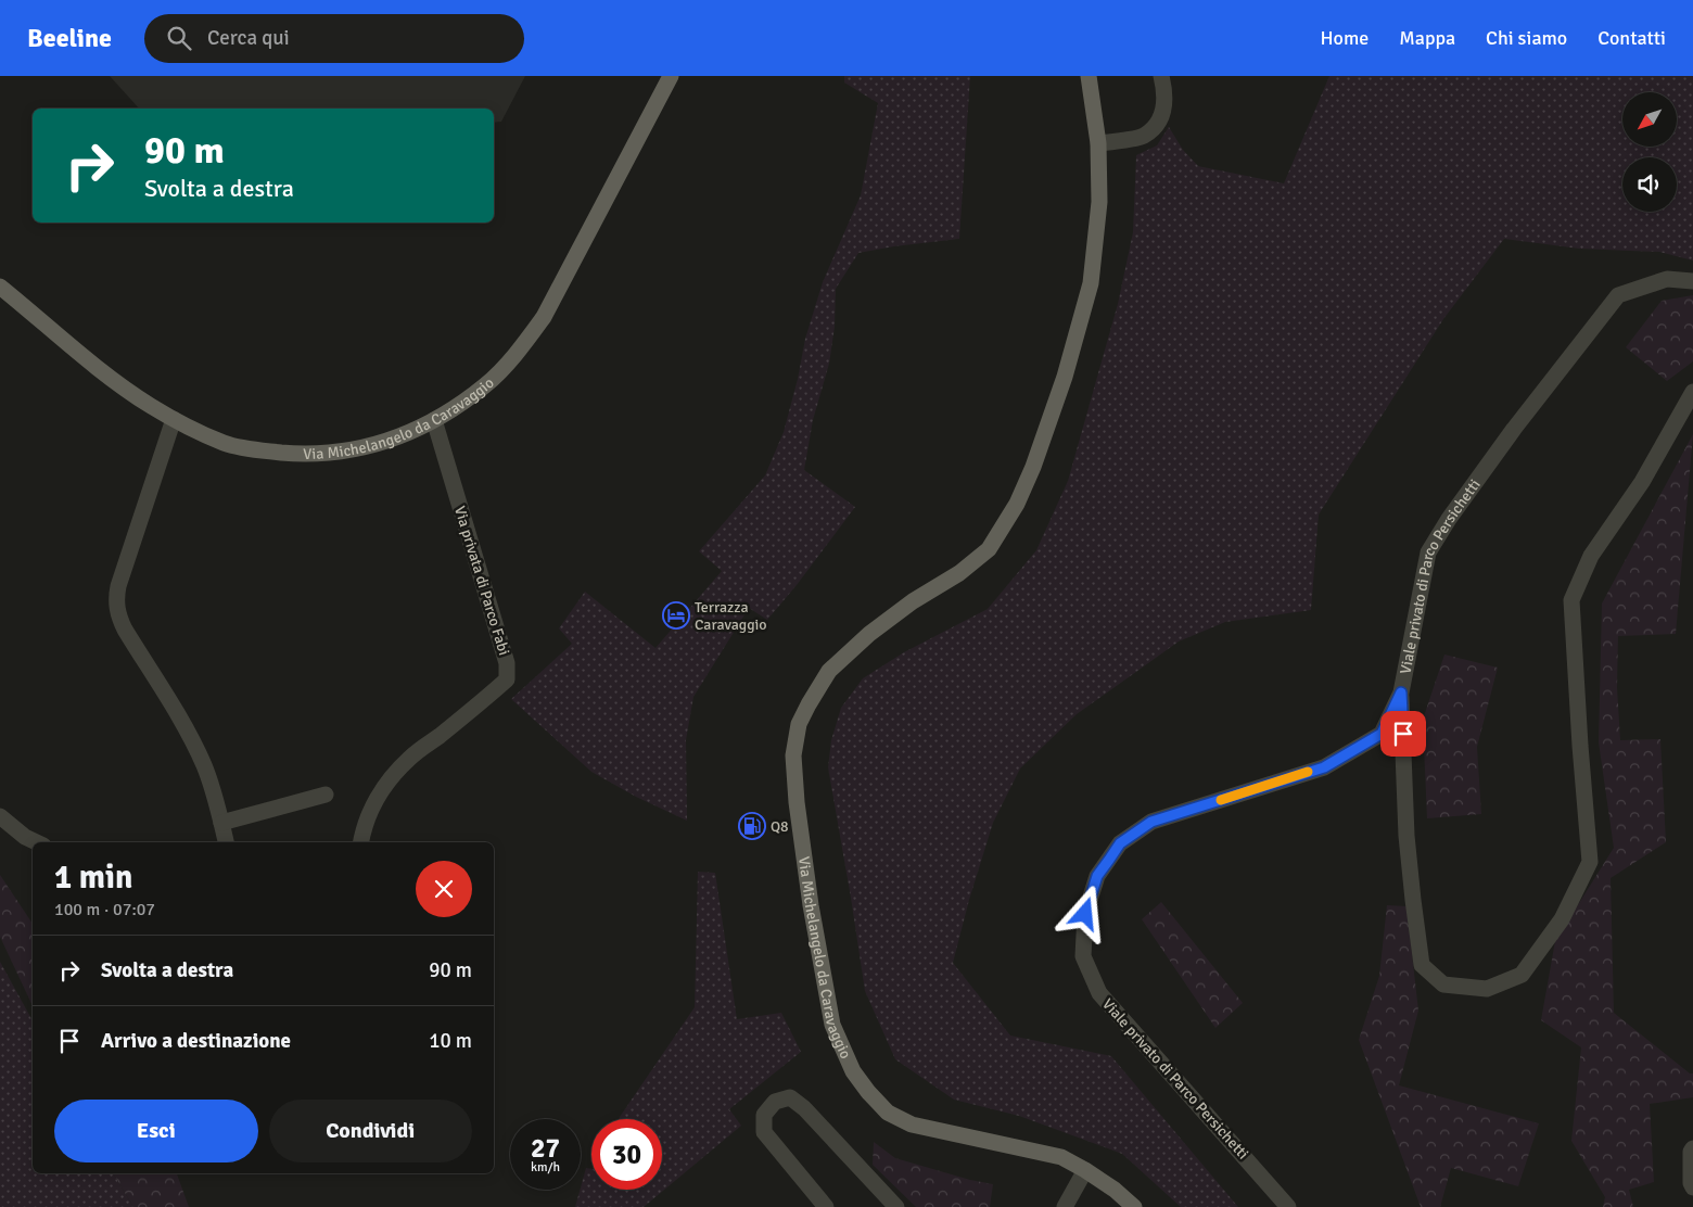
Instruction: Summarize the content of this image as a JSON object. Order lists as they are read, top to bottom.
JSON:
{
  "streets": {
    "main road": ["Via Michelangelo da Caravaggio"],
    "street": ["Viale privato di Parco Persichetti", "Via privata di Parco Fabi"]
  },
  "crossings": [
    ["Via Michelangelo da Caravaggio", "Via privata di Parco Fabi"]
  ],
  "places": {
    "hotel": ["Terrazza Caravaggio"],
    "fuel station": ["Q8"]
  },
  "north": "bottom left",
  "page": {
    "header": "Beeline",
    "search": "Cerca qui",
    "nav": [
      "Home",
      "Mappa",
      "Chi siamo",
      "Contatti"
    ],
    "turn": ["90 m", "Svolta a destra"],
    "heading": ["1 min", "100 m · 07:07"],
    "list": [
      {
        "name": "Svolta a destra",
        "value": "90 m"
      },
      {
        "name": "Arrivo a destinazione",
        "value": "10 m"
      }
    ],
    "buttons": ["Esci", "Condividi"],
    "speed": "27 km/h",
    "limit": "30"
  }
}
